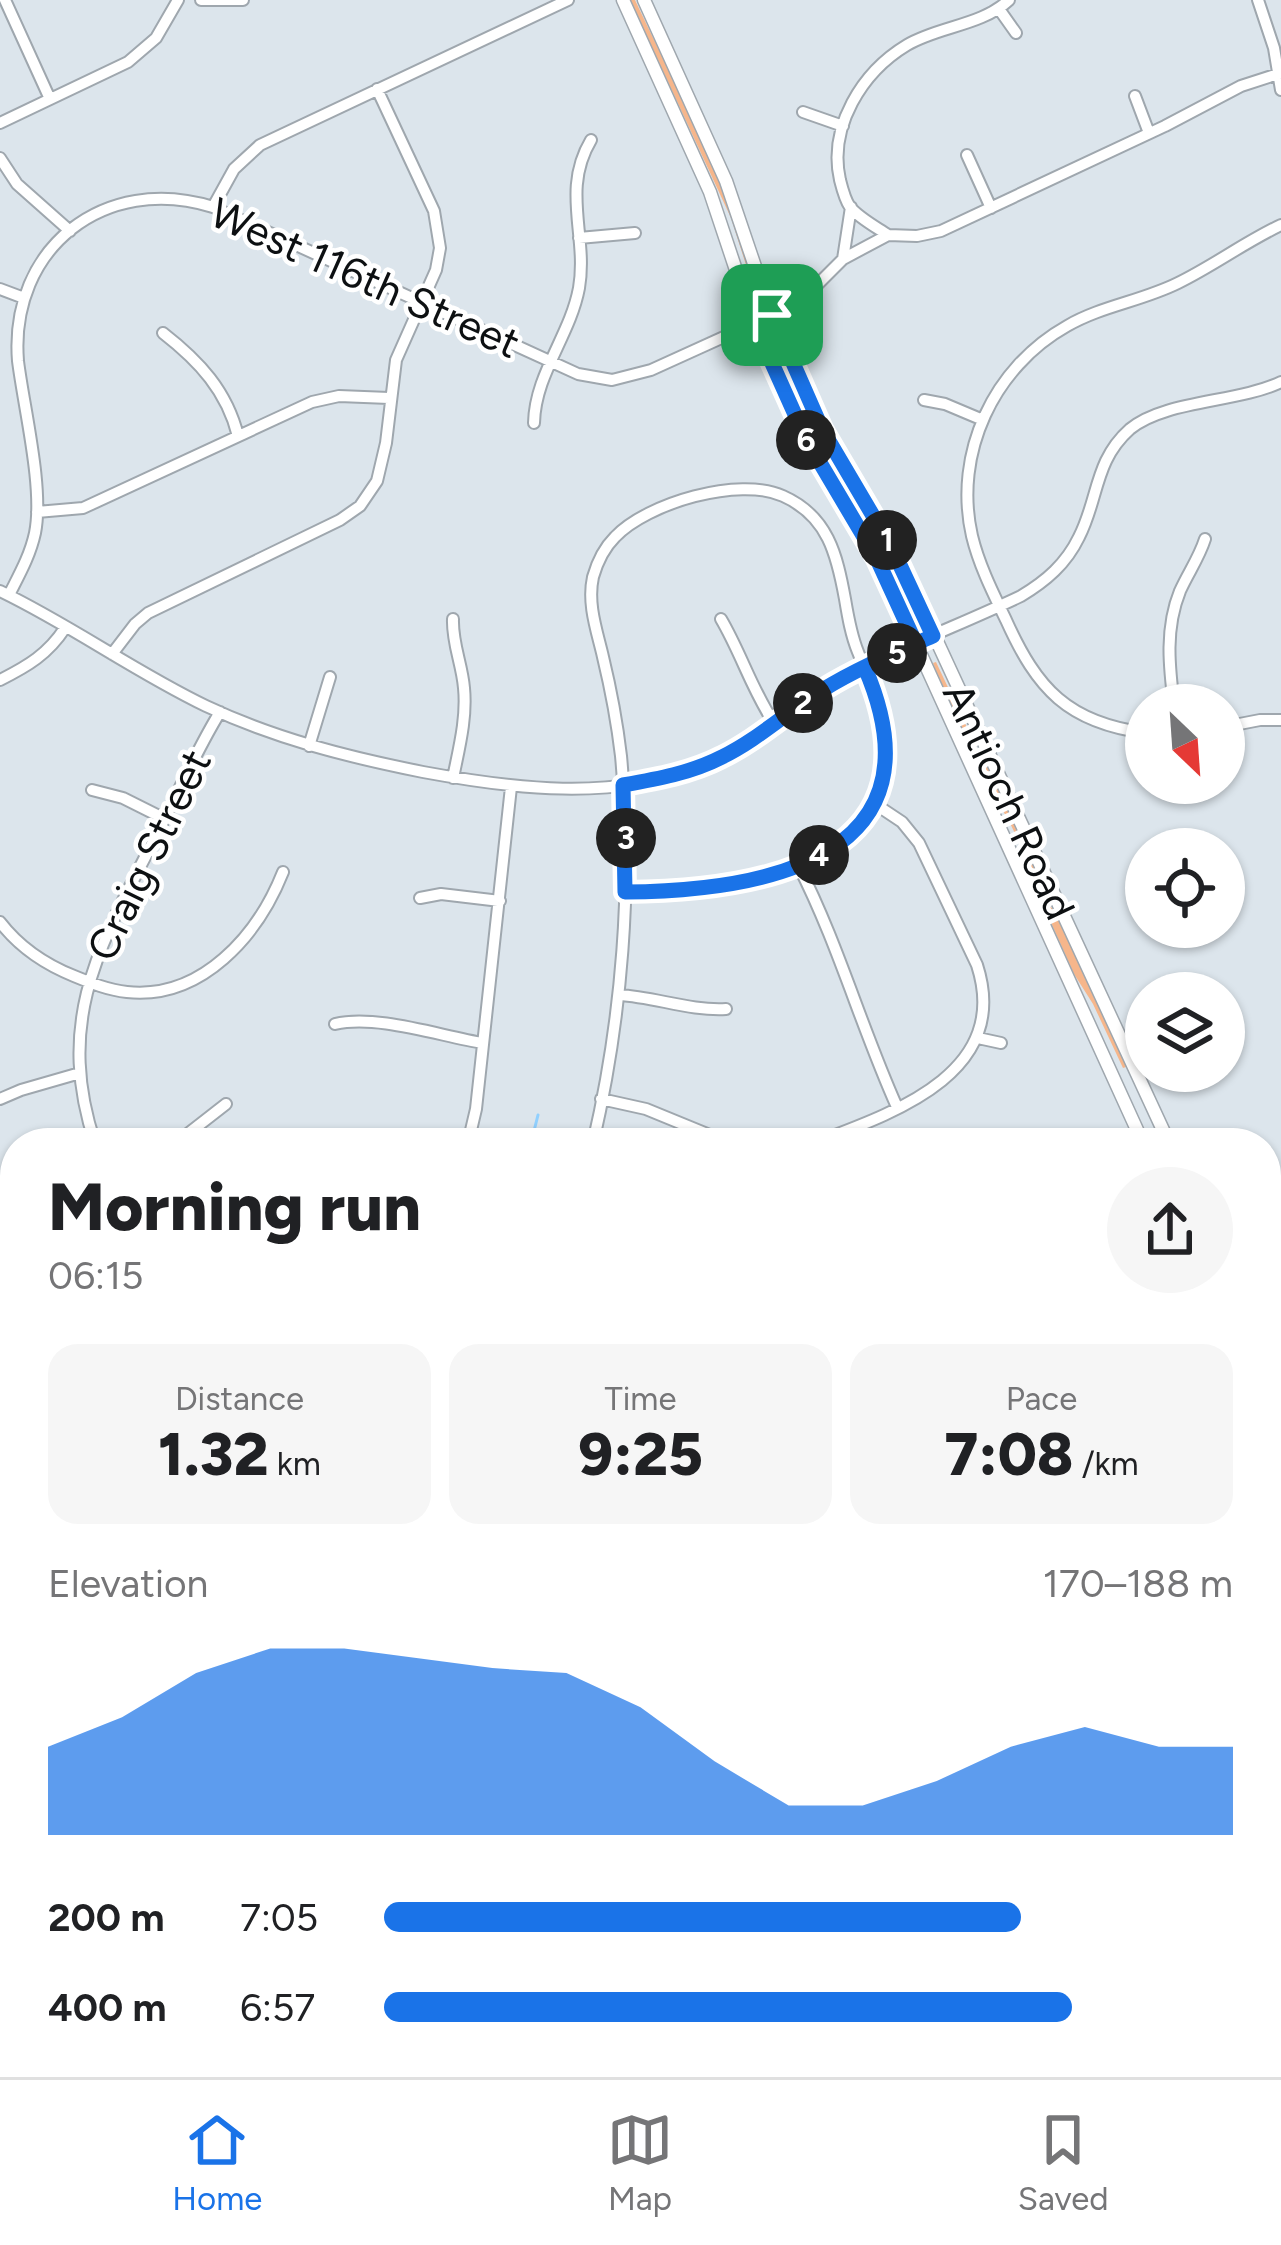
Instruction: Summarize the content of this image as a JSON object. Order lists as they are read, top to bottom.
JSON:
{
  "streets": {
    "main road": ["Antioch Road"],
    "street": ["West 116th Street", "Craig Street"]
  },
  "crossings": [
    ["West 116th Street", "Antioch Road"]
  ],
  "north": "bottom right",
  "page": {
    "pins": [
      "6",
      "1",
      "5",
      "2",
      "3",
      "4"
    ],
    "heading": ["Morning run", "06:15"],
    "stats": [
      ["Distance", "1.32 km"],
      ["Time", "9:25"],
      ["Pace", "7:08 /km"]
    ],
    "chart": ["Elevation", "170–188 m"],
    "list": [
      {
        "name": "200 m",
        "note": "7:05"
      },
      {
        "name": "400 m",
        "note": "6:57"
      }
    ],
    "tabs": ["Home", "Map", "Saved"]
  }
}
